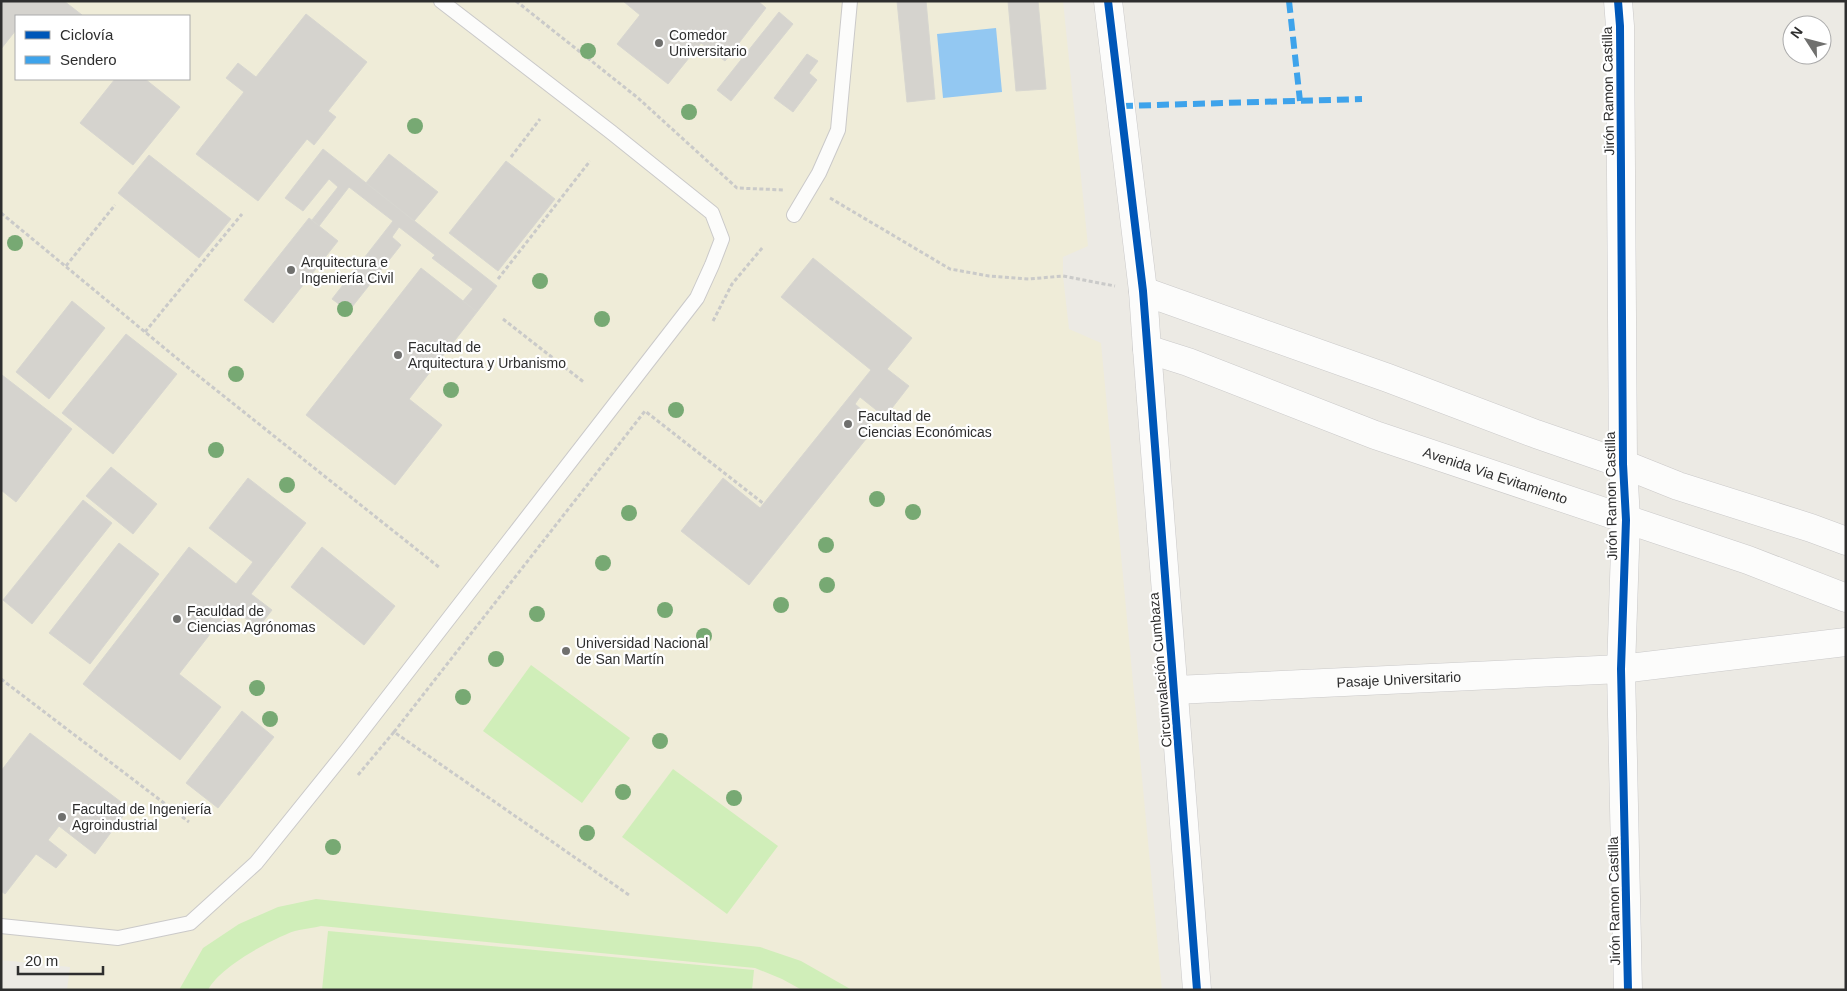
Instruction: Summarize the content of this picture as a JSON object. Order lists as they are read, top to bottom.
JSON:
{
  "streets": {
    "street": [
      "Jirón Ramon Castilla",
      "Avenida Via Evitamiento",
      "Circunvalación Cumbaza",
      "Pasaje Universitario"
    ]
  },
  "crossings": [
    ["Jirón Ramon Castilla", "Avenida Via Evitamiento"],
    ["Jirón Ramon Castilla", "Pasaje Universitario"],
    ["Avenida Via Evitamiento", "Circunvalación Cumbaza"],
    ["Circunvalación Cumbaza", "Pasaje Universitario"]
  ],
  "places": [
    "Comedor Universitario",
    "Arquitectura e Ingeniería Civil",
    "Facultad de Arquitectura y Urbanismo",
    "Facultad de Ciencias Económicas",
    "Faculdad de Ciencias Agrónomas",
    "Universidad Nacional de San Martín",
    "Facultad de Ingeniería Agroindustrial"
  ],
  "legend": ["Ciclovía", "Sendero"],
  "scale_bar": "20 m",
  "north": "top left"
}
